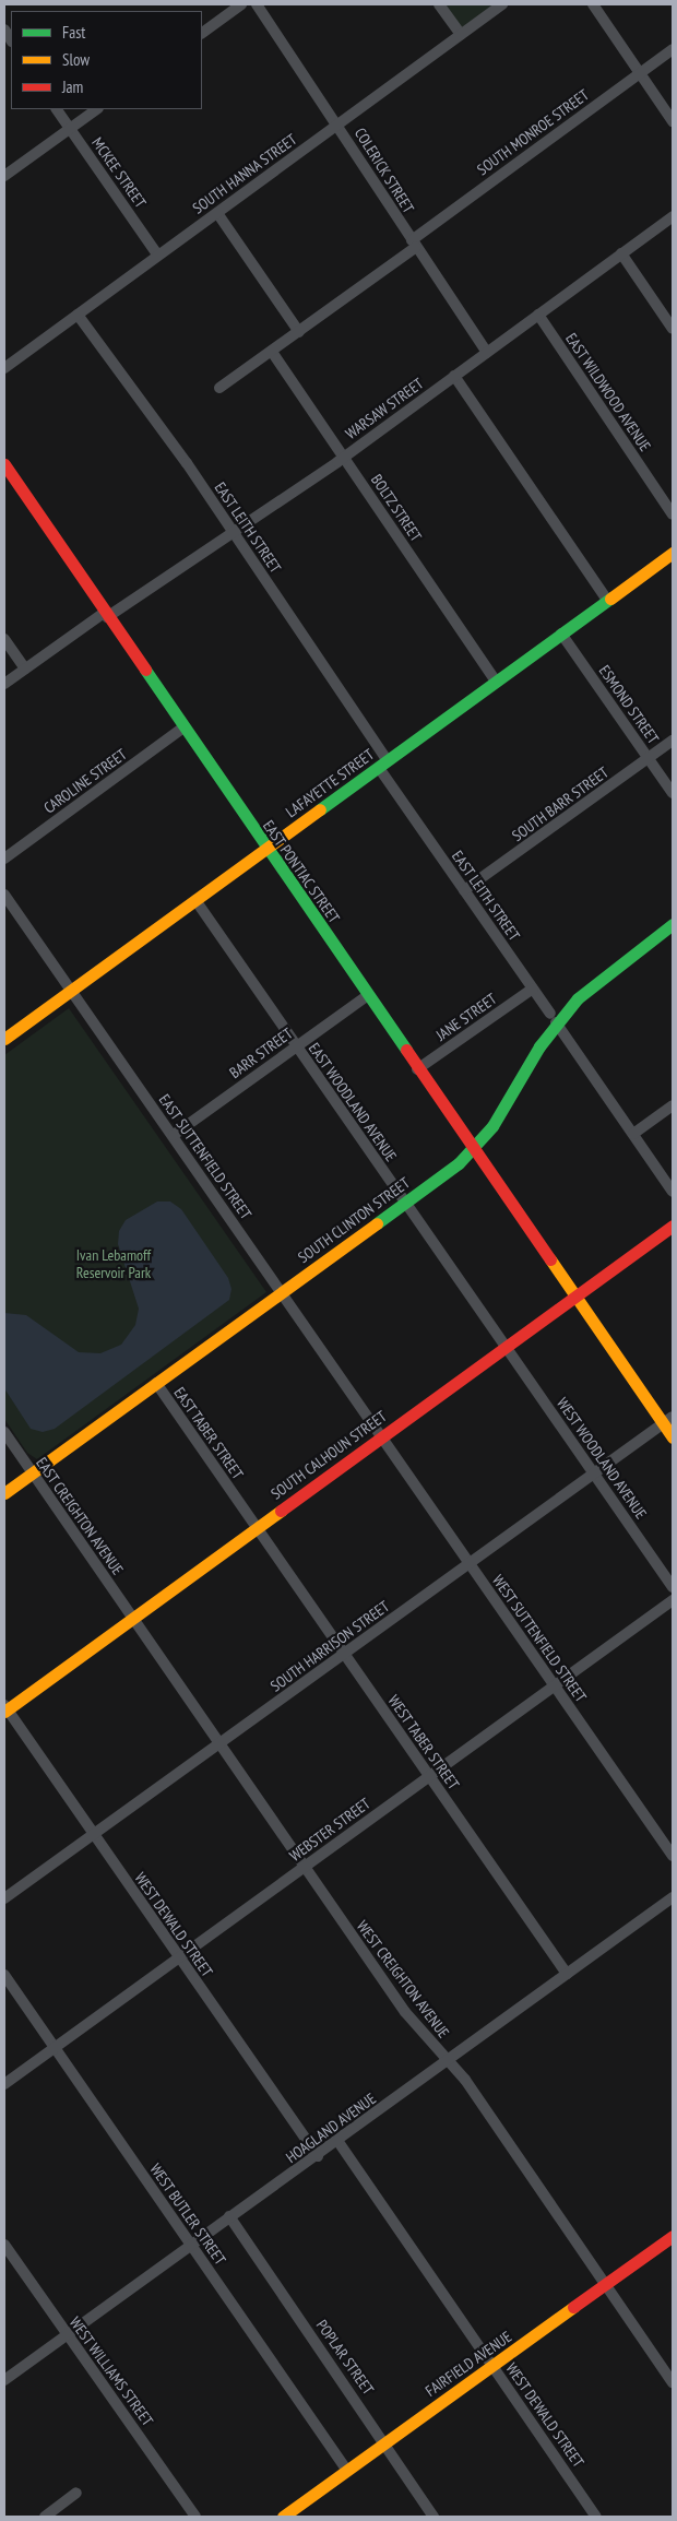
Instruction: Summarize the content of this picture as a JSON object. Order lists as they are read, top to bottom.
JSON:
{
  "streets": {
    "main road": [
      "LAFAYETTE STREET",
      "EAST PONTIAC STREET",
      "SOUTH CLINTON STREET",
      "SOUTH CALHOUN STREET",
      "FAIRFIELD AVENUE"
    ],
    "street": [
      "SOUTH MONROE STREET",
      "COLERICK STREET",
      "MCKEE STREET",
      "SOUTH HANNA STREET",
      "EAST WILDWOOD AVENUE",
      "WARSAW STREET",
      "BOLTZ STREET",
      "EAST LEITH STREET",
      "ESMOND STREET",
      "CAROLINE STREET",
      "SOUTH BARR STREET",
      "JANE STREET",
      "BARR STREET",
      "EAST WOODLAND AVENUE",
      "EAST SUTTENFIELD STREET",
      "EAST TABER STREET",
      "WEST WOODLAND AVENUE",
      "EAST CREIGHTON AVENUE",
      "WEST SUTTENFIELD STREET",
      "SOUTH HARRISON STREET",
      "WEST TABER STREET",
      "WEBSTER STREET",
      "WEST DEWALD STREET",
      "WEST CREIGHTON AVENUE",
      "HOAGLAND AVENUE",
      "WEST BUTLER STREET",
      "POPLAR STREET",
      "WEST WILLIAMS STREET"
    ]
  },
  "crossings": [
    ["SOUTH MONROE STREET", "COLERICK STREET"],
    ["SOUTH MONROE STREET", "BOLTZ STREET"],
    ["COLERICK STREET", "SOUTH HANNA STREET"],
    ["COLERICK STREET", "WARSAW STREET"],
    ["MCKEE STREET", "SOUTH HANNA STREET"],
    ["SOUTH HANNA STREET", "EAST LEITH STREET"],
    ["EAST WILDWOOD AVENUE", "WARSAW STREET"],
    ["WARSAW STREET", "BOLTZ STREET"],
    ["WARSAW STREET", "EAST LEITH STREET"],
    ["WARSAW STREET", "EAST PONTIAC STREET"],
    ["BOLTZ STREET", "LAFAYETTE STREET"],
    ["EAST LEITH STREET", "LAFAYETTE STREET"],
    ["EAST LEITH STREET", "SOUTH BARR STREET"],
    ["EAST LEITH STREET", "JANE STREET"],
    ["EAST LEITH STREET", "SOUTH CLINTON STREET"],
    ["ESMOND STREET", "LAFAYETTE STREET"],
    ["ESMOND STREET", "SOUTH BARR STREET"],
    ["CAROLINE STREET", "EAST PONTIAC STREET"],
    ["LAFAYETTE STREET", "EAST PONTIAC STREET"],
    ["LAFAYETTE STREET", "EAST WOODLAND AVENUE"],
    ["LAFAYETTE STREET", "EAST SUTTENFIELD STREET"],
    ["EAST PONTIAC STREET", "JANE STREET"],
    ["EAST PONTIAC STREET", "BARR STREET"],
    ["EAST PONTIAC STREET", "SOUTH CLINTON STREET"],
    ["EAST PONTIAC STREET", "SOUTH CALHOUN STREET"],
    ["EAST PONTIAC STREET", "SOUTH HARRISON STREET"],
    ["BARR STREET", "EAST WOODLAND AVENUE"],
    ["BARR STREET", "EAST SUTTENFIELD STREET"],
    ["EAST WOODLAND AVENUE", "SOUTH CLINTON STREET"],
    ["EAST WOODLAND AVENUE", "SOUTH CALHOUN STREET"],
    ["EAST WOODLAND AVENUE", "WEST WOODLAND AVENUE"],
    ["EAST SUTTENFIELD STREET", "SOUTH CLINTON STREET"],
    ["EAST SUTTENFIELD STREET", "SOUTH CALHOUN STREET"],
    ["EAST SUTTENFIELD STREET", "WEST SUTTENFIELD STREET"],
    ["SOUTH CLINTON STREET", "EAST TABER STREET"],
    ["SOUTH CLINTON STREET", "EAST CREIGHTON AVENUE"],
    ["EAST TABER STREET", "SOUTH CALHOUN STREET"],
    ["EAST TABER STREET", "WEST TABER STREET"],
    ["SOUTH CALHOUN STREET", "WEST WOODLAND AVENUE"],
    ["SOUTH CALHOUN STREET", "EAST CREIGHTON AVENUE"],
    ["SOUTH CALHOUN STREET", "WEST SUTTENFIELD STREET"],
    ["SOUTH CALHOUN STREET", "WEST TABER STREET"],
    ["SOUTH CALHOUN STREET", "WEST DEWALD STREET"],
    ["SOUTH CALHOUN STREET", "WEST CREIGHTON AVENUE"],
    ["WEST WOODLAND AVENUE", "SOUTH HARRISON STREET"],
    ["EAST CREIGHTON AVENUE", "WEST CREIGHTON AVENUE"],
    ["WEST SUTTENFIELD STREET", "SOUTH HARRISON STREET"],
    ["WEST SUTTENFIELD STREET", "WEBSTER STREET"],
    ["SOUTH HARRISON STREET", "WEST TABER STREET"],
    ["SOUTH HARRISON STREET", "WEST DEWALD STREET"],
    ["SOUTH HARRISON STREET", "WEST CREIGHTON AVENUE"],
    ["WEST TABER STREET", "WEBSTER STREET"],
    ["WEST TABER STREET", "HOAGLAND AVENUE"],
    ["WEBSTER STREET", "WEST DEWALD STREET"],
    ["WEBSTER STREET", "WEST CREIGHTON AVENUE"],
    ["WEBSTER STREET", "WEST BUTLER STREET"],
    ["WEST DEWALD STREET", "HOAGLAND AVENUE"],
    ["WEST DEWALD STREET", "FAIRFIELD AVENUE"],
    ["WEST CREIGHTON AVENUE", "HOAGLAND AVENUE"],
    ["WEST CREIGHTON AVENUE", "FAIRFIELD AVENUE"],
    ["HOAGLAND AVENUE", "WEST BUTLER STREET"],
    ["HOAGLAND AVENUE", "POPLAR STREET"],
    ["HOAGLAND AVENUE", "WEST WILLIAMS STREET"],
    ["WEST BUTLER STREET", "FAIRFIELD AVENUE"],
    ["POPLAR STREET", "FAIRFIELD AVENUE"]
  ],
  "parks": ["Ivan Lebamoff Reservoir Park"],
  "legend": ["Fast", "Slow", "Jam"]
}
